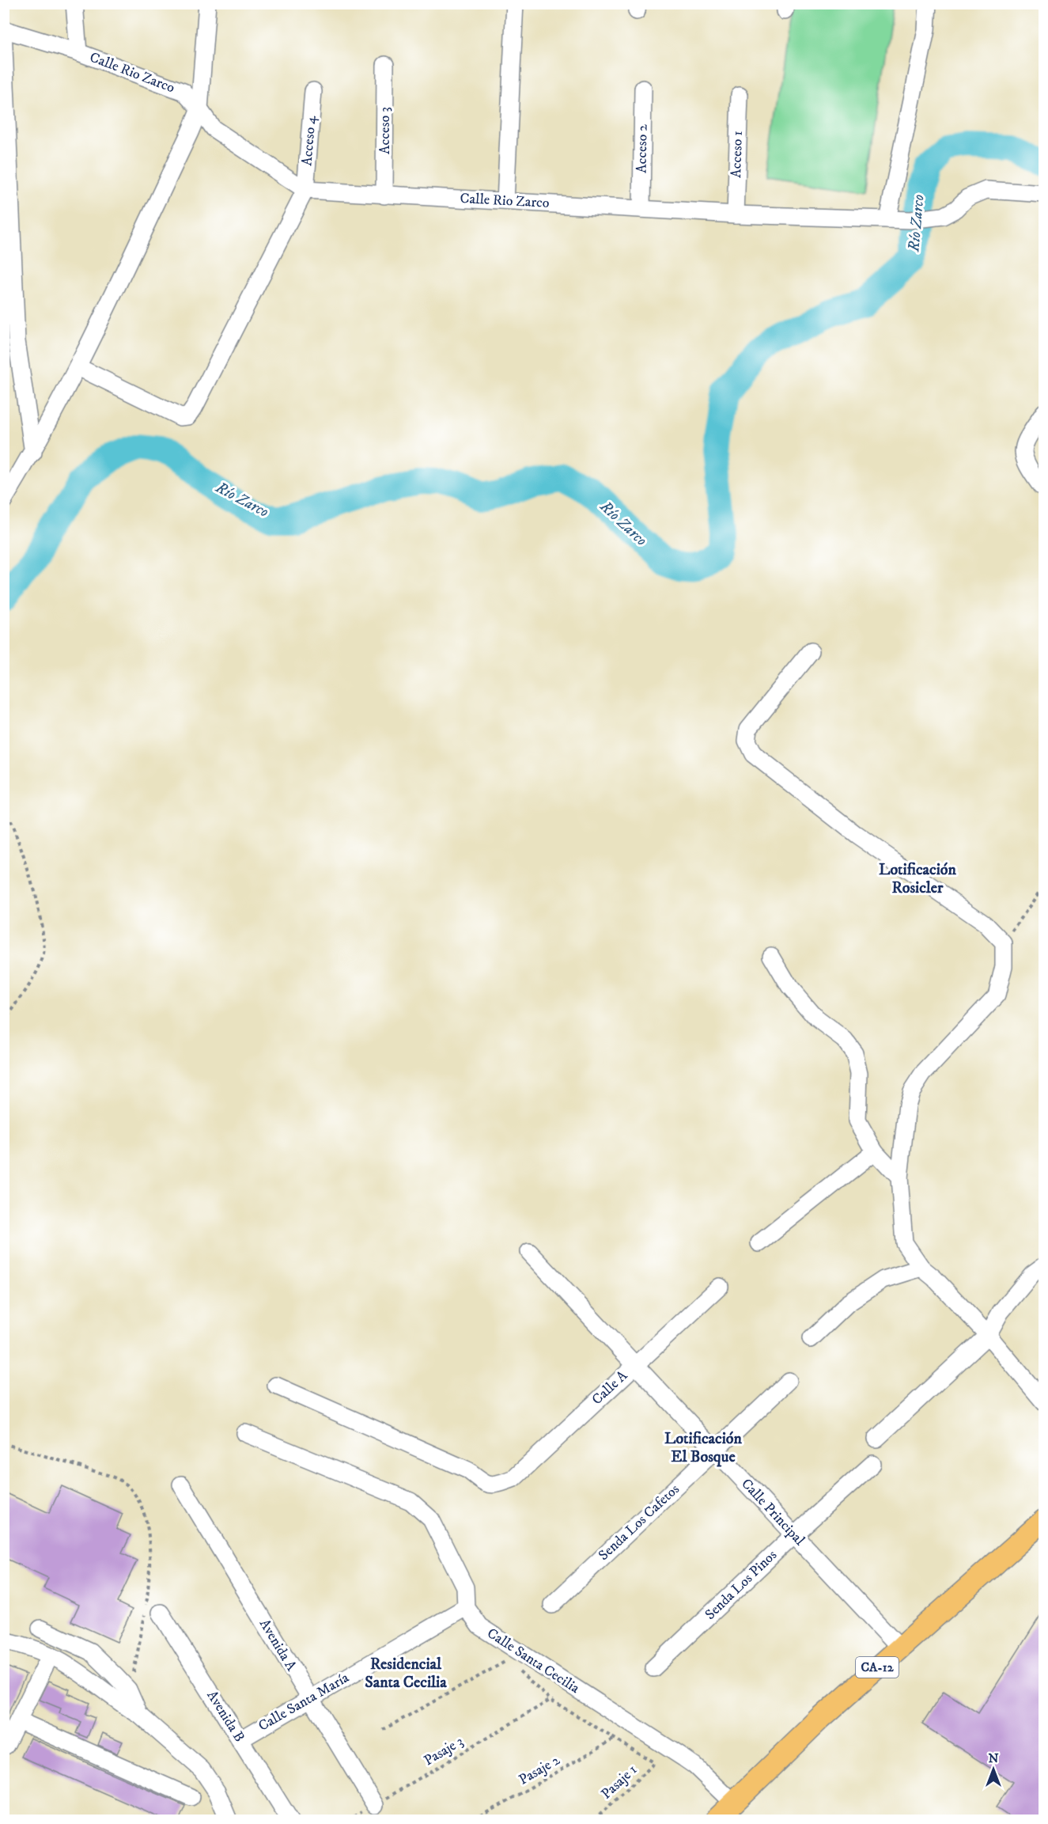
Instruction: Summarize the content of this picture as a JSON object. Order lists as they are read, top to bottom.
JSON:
{
  "streets": {
    "main road": ["CA-12"],
    "street": [
      "Calle Rio Zarco",
      "Acceso 3",
      "Acceso 4",
      "Acceso 2",
      "Acceso 1",
      "Calle A",
      "Calle Principal",
      "Senda Los Cafetos",
      "Senda Los Pinos",
      "Avenida A",
      "Calle Santa Cecilia",
      "Calle Santa María",
      "Avenida B"
    ],
    "path": ["Pasaje 3", "Pasaje 2", "Pasaje 1"]
  },
  "crossings": [
    ["Calle Rio Zarco", "Acceso 3"],
    ["Calle Rio Zarco", "Acceso 4"],
    ["Calle Rio Zarco", "Acceso 2"],
    ["Calle Rio Zarco", "Acceso 1"],
    ["Calle A", "Calle Principal"],
    ["Calle Principal", "Senda Los Cafetos"],
    ["Calle Principal", "Senda Los Pinos"],
    ["Calle Principal", "CA-12"],
    ["Avenida A", "Calle Santa María"],
    ["Avenida A", "Pasaje 3"],
    ["Calle Santa Cecilia", "CA-12"],
    ["Calle Santa Cecilia", "Calle Santa María"],
    ["Calle Santa María", "Avenida B"]
  ],
  "districts": ["Lotificación Rosicler", "Lotificación El Bosque", "Residencial Santa Cecilia"],
  "water": ["Río Zarco"],
  "north": "top"
}
